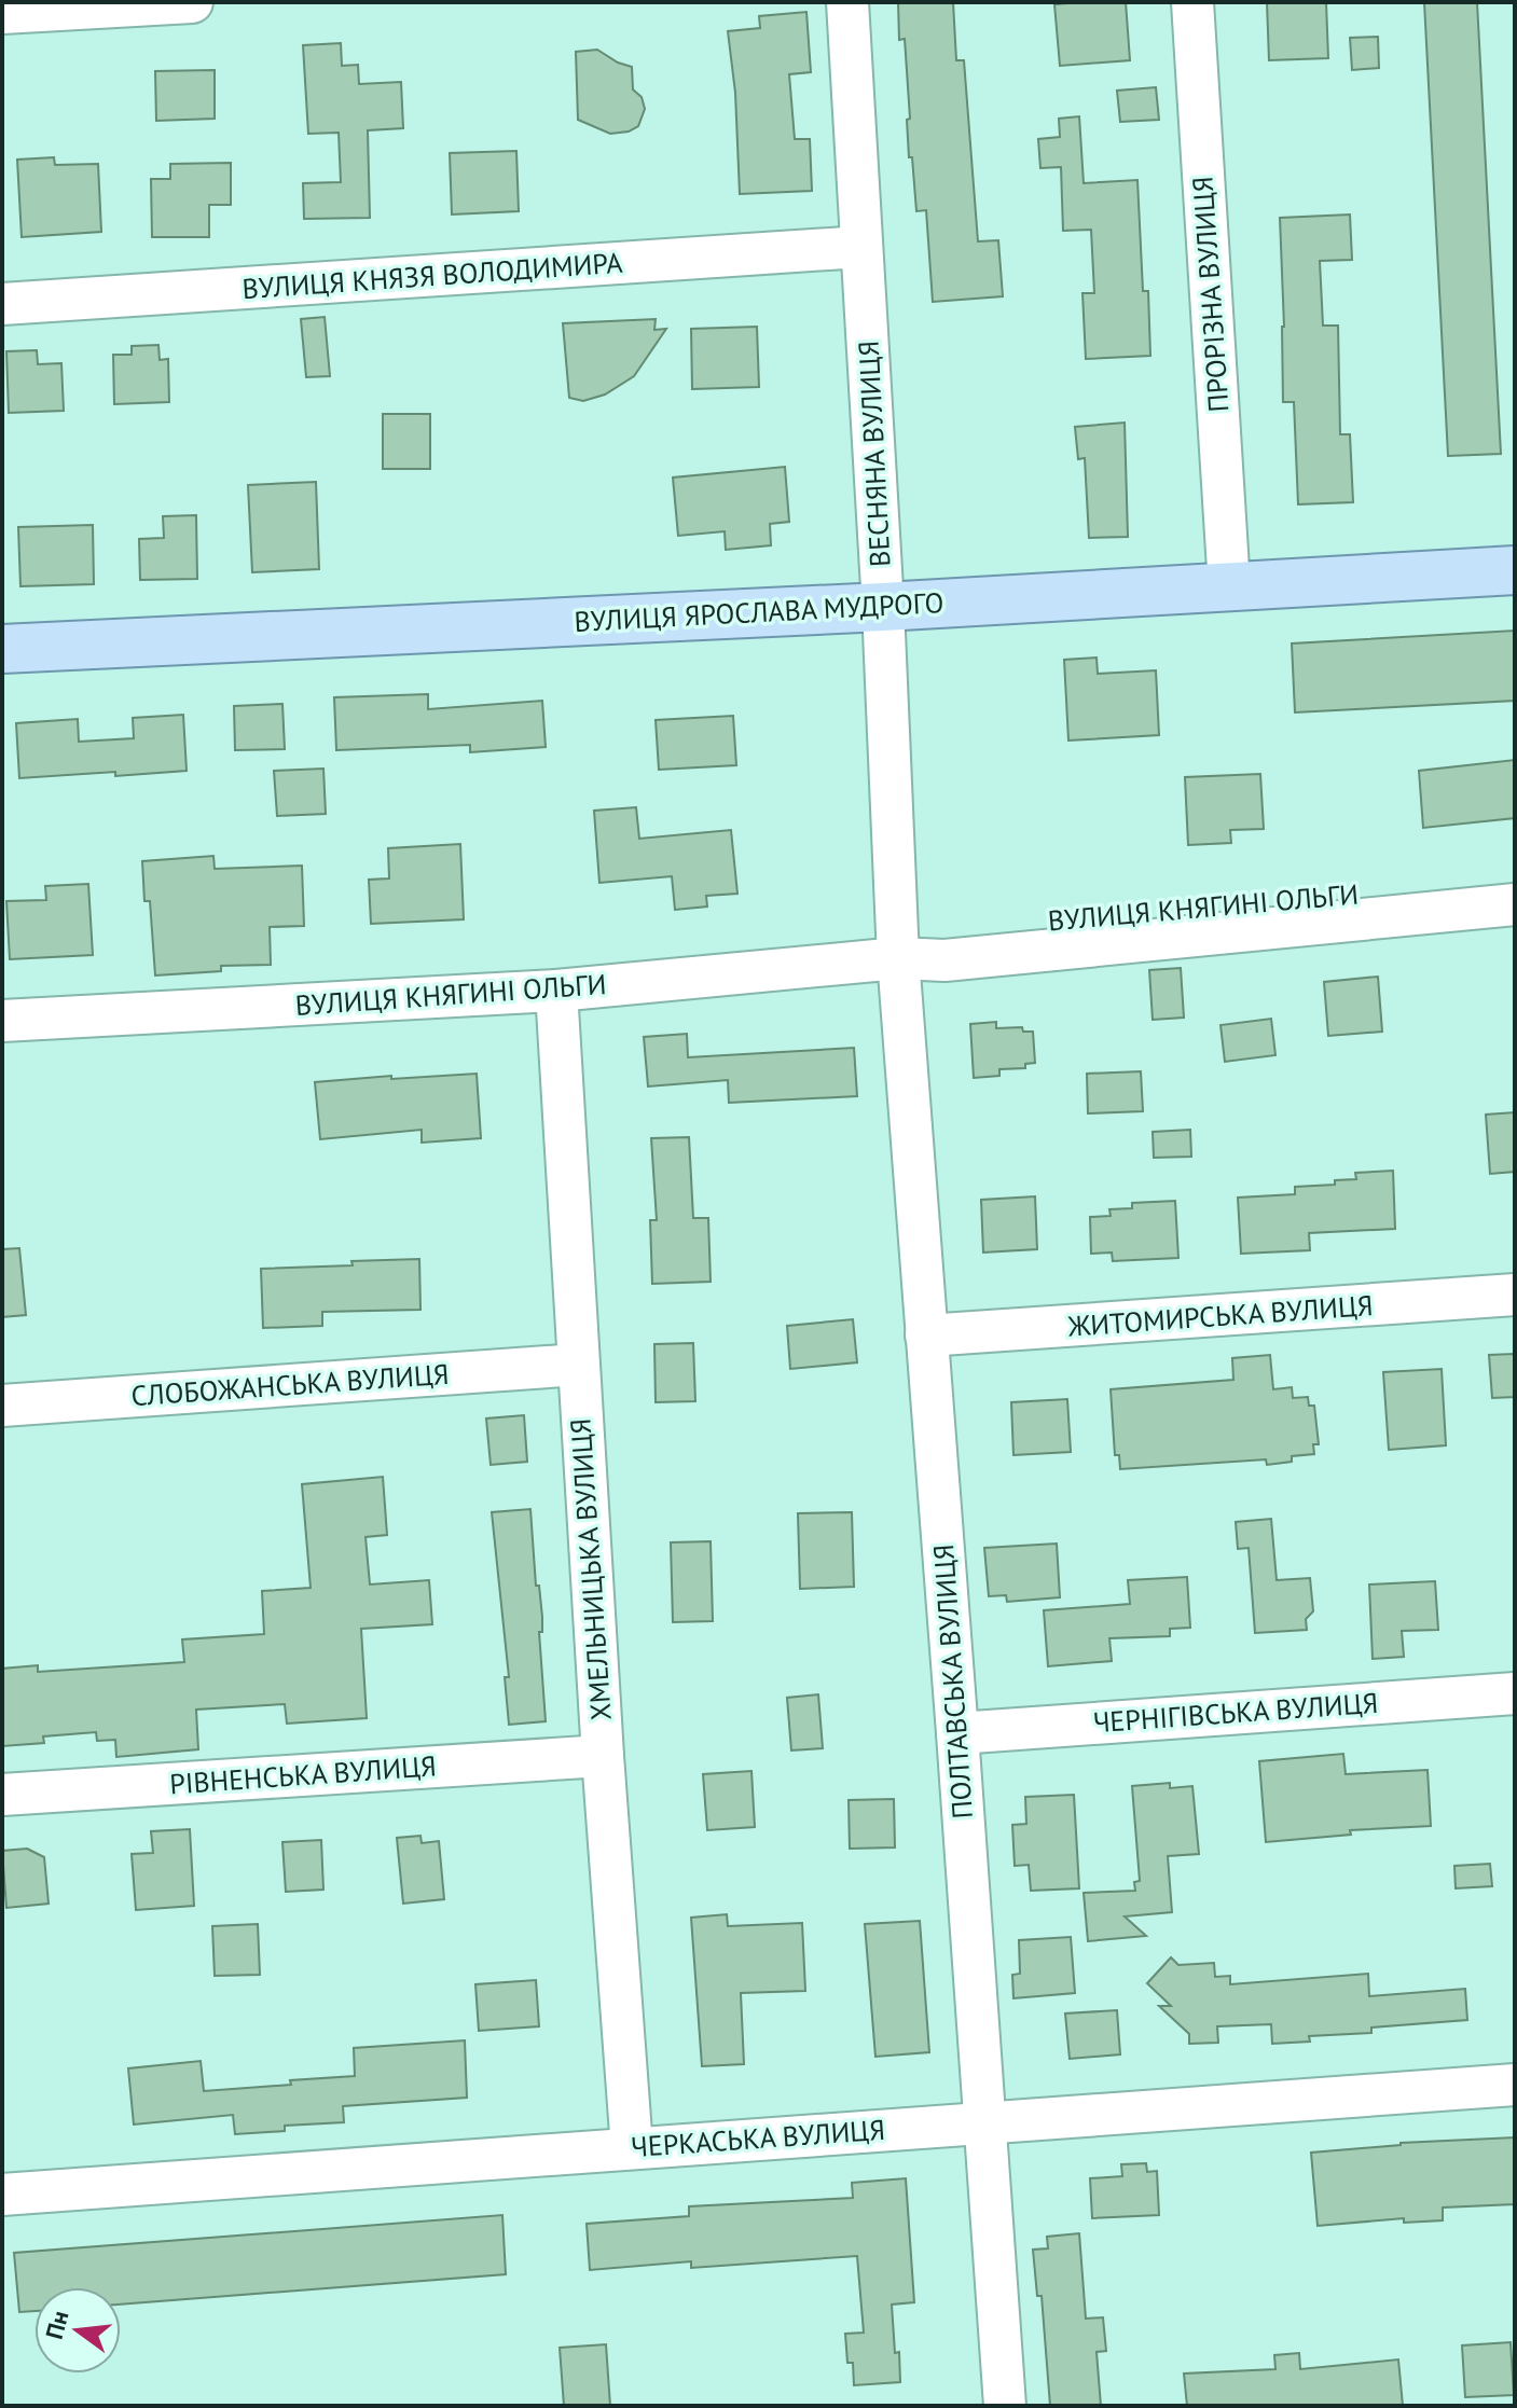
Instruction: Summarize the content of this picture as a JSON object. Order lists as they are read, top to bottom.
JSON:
{
  "streets": {
    "main road": ["ВУЛИЦЯ ЯРОСЛАВА МУДРОГО"],
    "street": [
      "ВУЛИЦЯ КНЯЗЯ ВОЛОДИМИРА",
      "ПРОРІЗНА ВУЛИЦЯ",
      "ВЕСНЯНА ВУЛИЦЯ",
      "ВУЛИЦЯ КНЯГИНІ ОЛЬГИ",
      "ЖИТОМИРСЬКА ВУЛИЦЯ",
      "СЛОБОЖАНСЬКА ВУЛИЦЯ",
      "ХМЕЛЬНИЦЬКА ВУЛИЦЯ",
      "ПОЛТАВСЬКА ВУЛИЦЯ",
      "ЧЕРНІГІВСЬКА ВУЛИЦЯ",
      "РІВНЕНСЬКА ВУЛИЦЯ",
      "ЧЕРКАСЬКА ВУЛИЦЯ"
    ]
  },
  "crossings": [
    ["ВУЛИЦЯ КНЯЗЯ ВОЛОДИМИРА", "ВЕСНЯНА ВУЛИЦЯ"],
    ["ПРОРІЗНА ВУЛИЦЯ", "ВУЛИЦЯ ЯРОСЛАВА МУДРОГО"],
    ["ВЕСНЯНА ВУЛИЦЯ", "ВУЛИЦЯ ЯРОСЛАВА МУДРОГО"],
    ["ВЕСНЯНА ВУЛИЦЯ", "ВУЛИЦЯ КНЯГИНІ ОЛЬГИ"],
    ["ВЕСНЯНА ВУЛИЦЯ", "ПОЛТАВСЬКА ВУЛИЦЯ"],
    ["ВУЛИЦЯ КНЯГИНІ ОЛЬГИ", "ХМЕЛЬНИЦЬКА ВУЛИЦЯ"],
    ["ВУЛИЦЯ КНЯГИНІ ОЛЬГИ", "ПОЛТАВСЬКА ВУЛИЦЯ"],
    ["ЖИТОМИРСЬКА ВУЛИЦЯ", "ПОЛТАВСЬКА ВУЛИЦЯ"],
    ["СЛОБОЖАНСЬКА ВУЛИЦЯ", "ХМЕЛЬНИЦЬКА ВУЛИЦЯ"],
    ["ХМЕЛЬНИЦЬКА ВУЛИЦЯ", "РІВНЕНСЬКА ВУЛИЦЯ"],
    ["ХМЕЛЬНИЦЬКА ВУЛИЦЯ", "ЧЕРКАСЬКА ВУЛИЦЯ"],
    ["ПОЛТАВСЬКА ВУЛИЦЯ", "ЧЕРНІГІВСЬКА ВУЛИЦЯ"],
    ["ПОЛТАВСЬКА ВУЛИЦЯ", "ЧЕРКАСЬКА ВУЛИЦЯ"]
  ],
  "north": "left"
}
